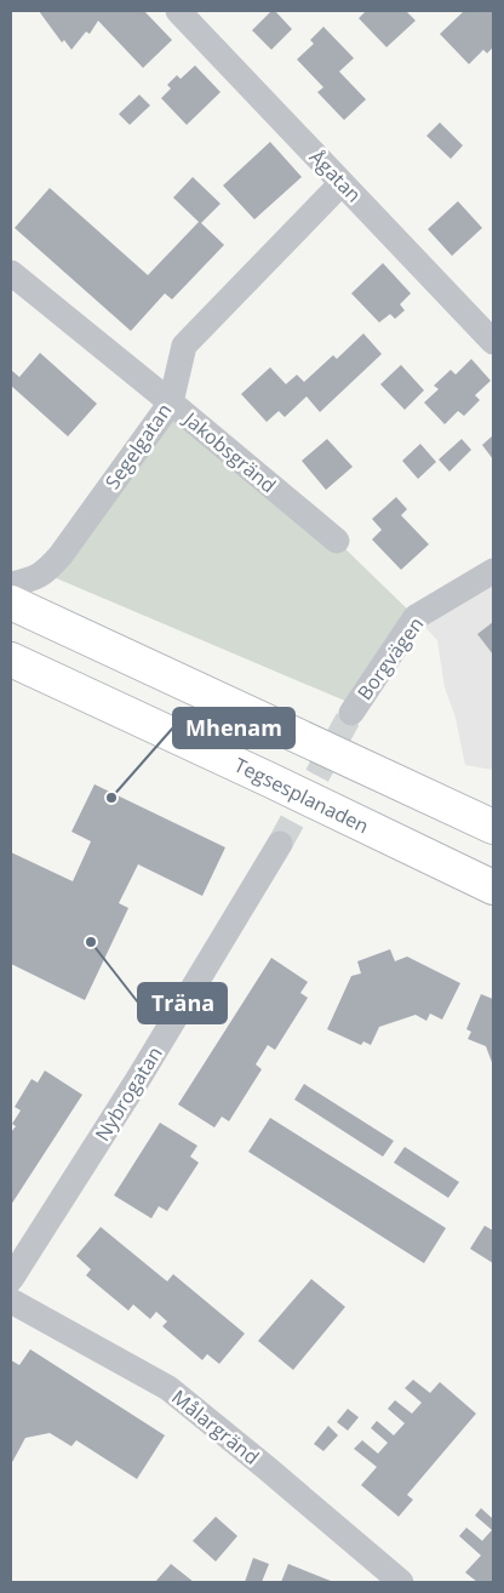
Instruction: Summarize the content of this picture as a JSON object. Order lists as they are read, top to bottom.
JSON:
{
  "streets": {
    "main road": ["Tegsesplanaden"],
    "street": [
      "Ågatan",
      "Segelgatan",
      "Jakobsgränd",
      "Borgvägen",
      "Nybrogatan",
      "Målargränd"
    ]
  },
  "crossings": [
    ["Ågatan", "Segelgatan"],
    ["Segelgatan", "Jakobsgränd"]
  ],
  "places": ["Mhenam", "Träna"]
}
